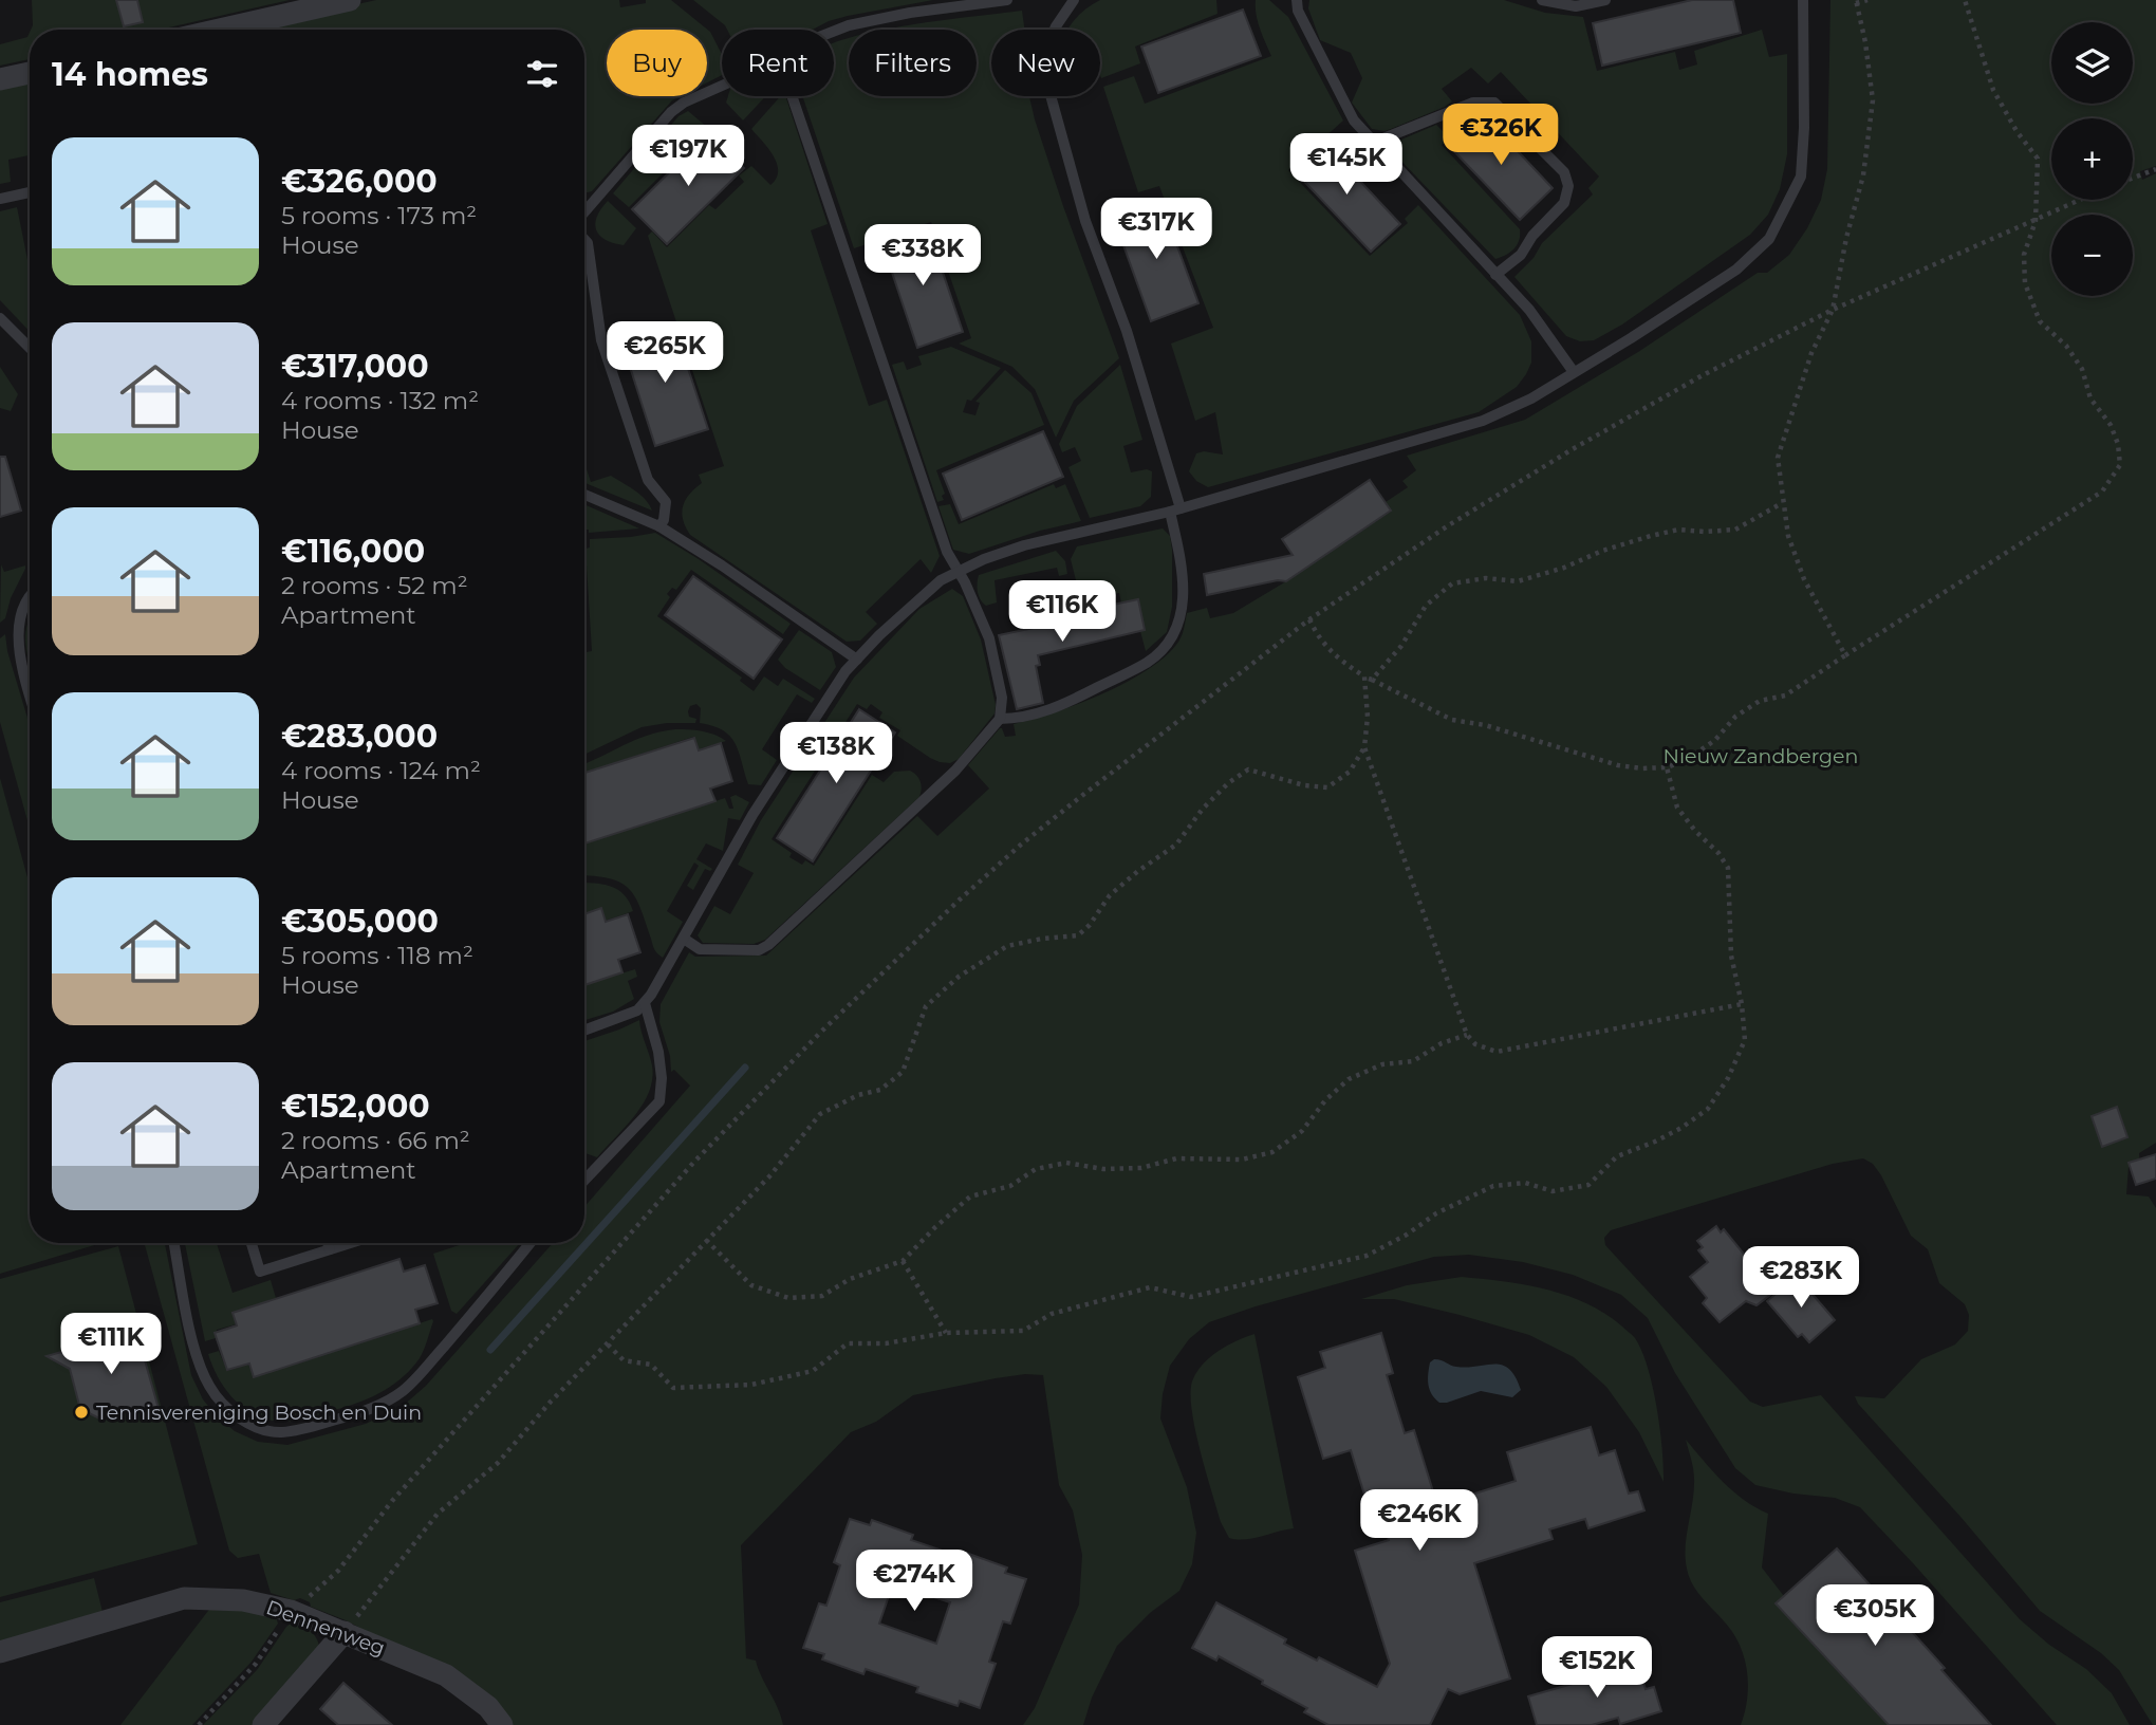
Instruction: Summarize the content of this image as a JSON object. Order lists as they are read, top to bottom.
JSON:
{
  "streets": {
    "street": ["Dennenweg"]
  },
  "parks": ["Nieuw Zandbergen"],
  "places": ["Tennisvereniging Bosch en Duin"],
  "page": {
    "map_buttons": ["+", "−"],
    "chip": [
      "Buy",
      "Rent",
      "Filters",
      "New"
    ],
    "heading": "14 homes",
    "price": [
      "€326K",
      "€197K",
      "€145K",
      "€317K",
      "€338K",
      "€265K",
      "€116K",
      "€138K",
      "€283K",
      "€111K",
      "€246K",
      "€274K",
      "€305K",
      "€152K"
    ],
    "list": [
      {
        "name": "€326,000",
        "note": "5 rooms · 173 m² · House"
      },
      {
        "name": "€317,000",
        "note": "4 rooms · 132 m² · House"
      },
      {
        "name": "€116,000",
        "note": "2 rooms · 52 m² · Apartment"
      },
      {
        "name": "€283,000",
        "note": "4 rooms · 124 m² · House"
      },
      {
        "name": "€305,000",
        "note": "5 rooms · 118 m² · House"
      },
      {
        "name": "€152,000",
        "note": "2 rooms · 66 m² · Apartment"
      }
    ]
  }
}
